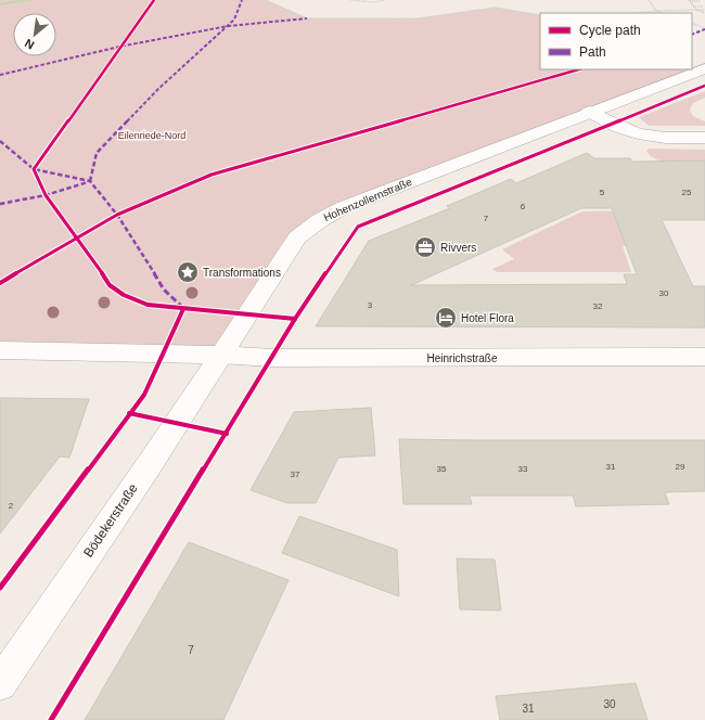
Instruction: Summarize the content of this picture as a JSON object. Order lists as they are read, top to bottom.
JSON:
{
  "streets": {
    "street": ["Hohenzollernstraße", "Heinrichstraße", "Bödekerstraße"]
  },
  "crossings": [
    ["Hohenzollernstraße", "Heinrichstraße"],
    ["Hohenzollernstraße", "Bödekerstraße"],
    ["Heinrichstraße", "Bödekerstraße"]
  ],
  "parks": ["Eilenriede-Nord"],
  "places": {
    "office": ["Rivvers"],
    "place": ["Transformations"],
    "hotel": ["Hotel Flora"]
  },
  "house_numbers": [
    "5",
    "25",
    "6",
    "7",
    "30",
    "3",
    "32",
    "31",
    "29",
    "35",
    "33",
    "37",
    "2",
    "7",
    "30",
    "31"
  ],
  "legend": ["Cycle path", "Path"],
  "north": "bottom left"
}
